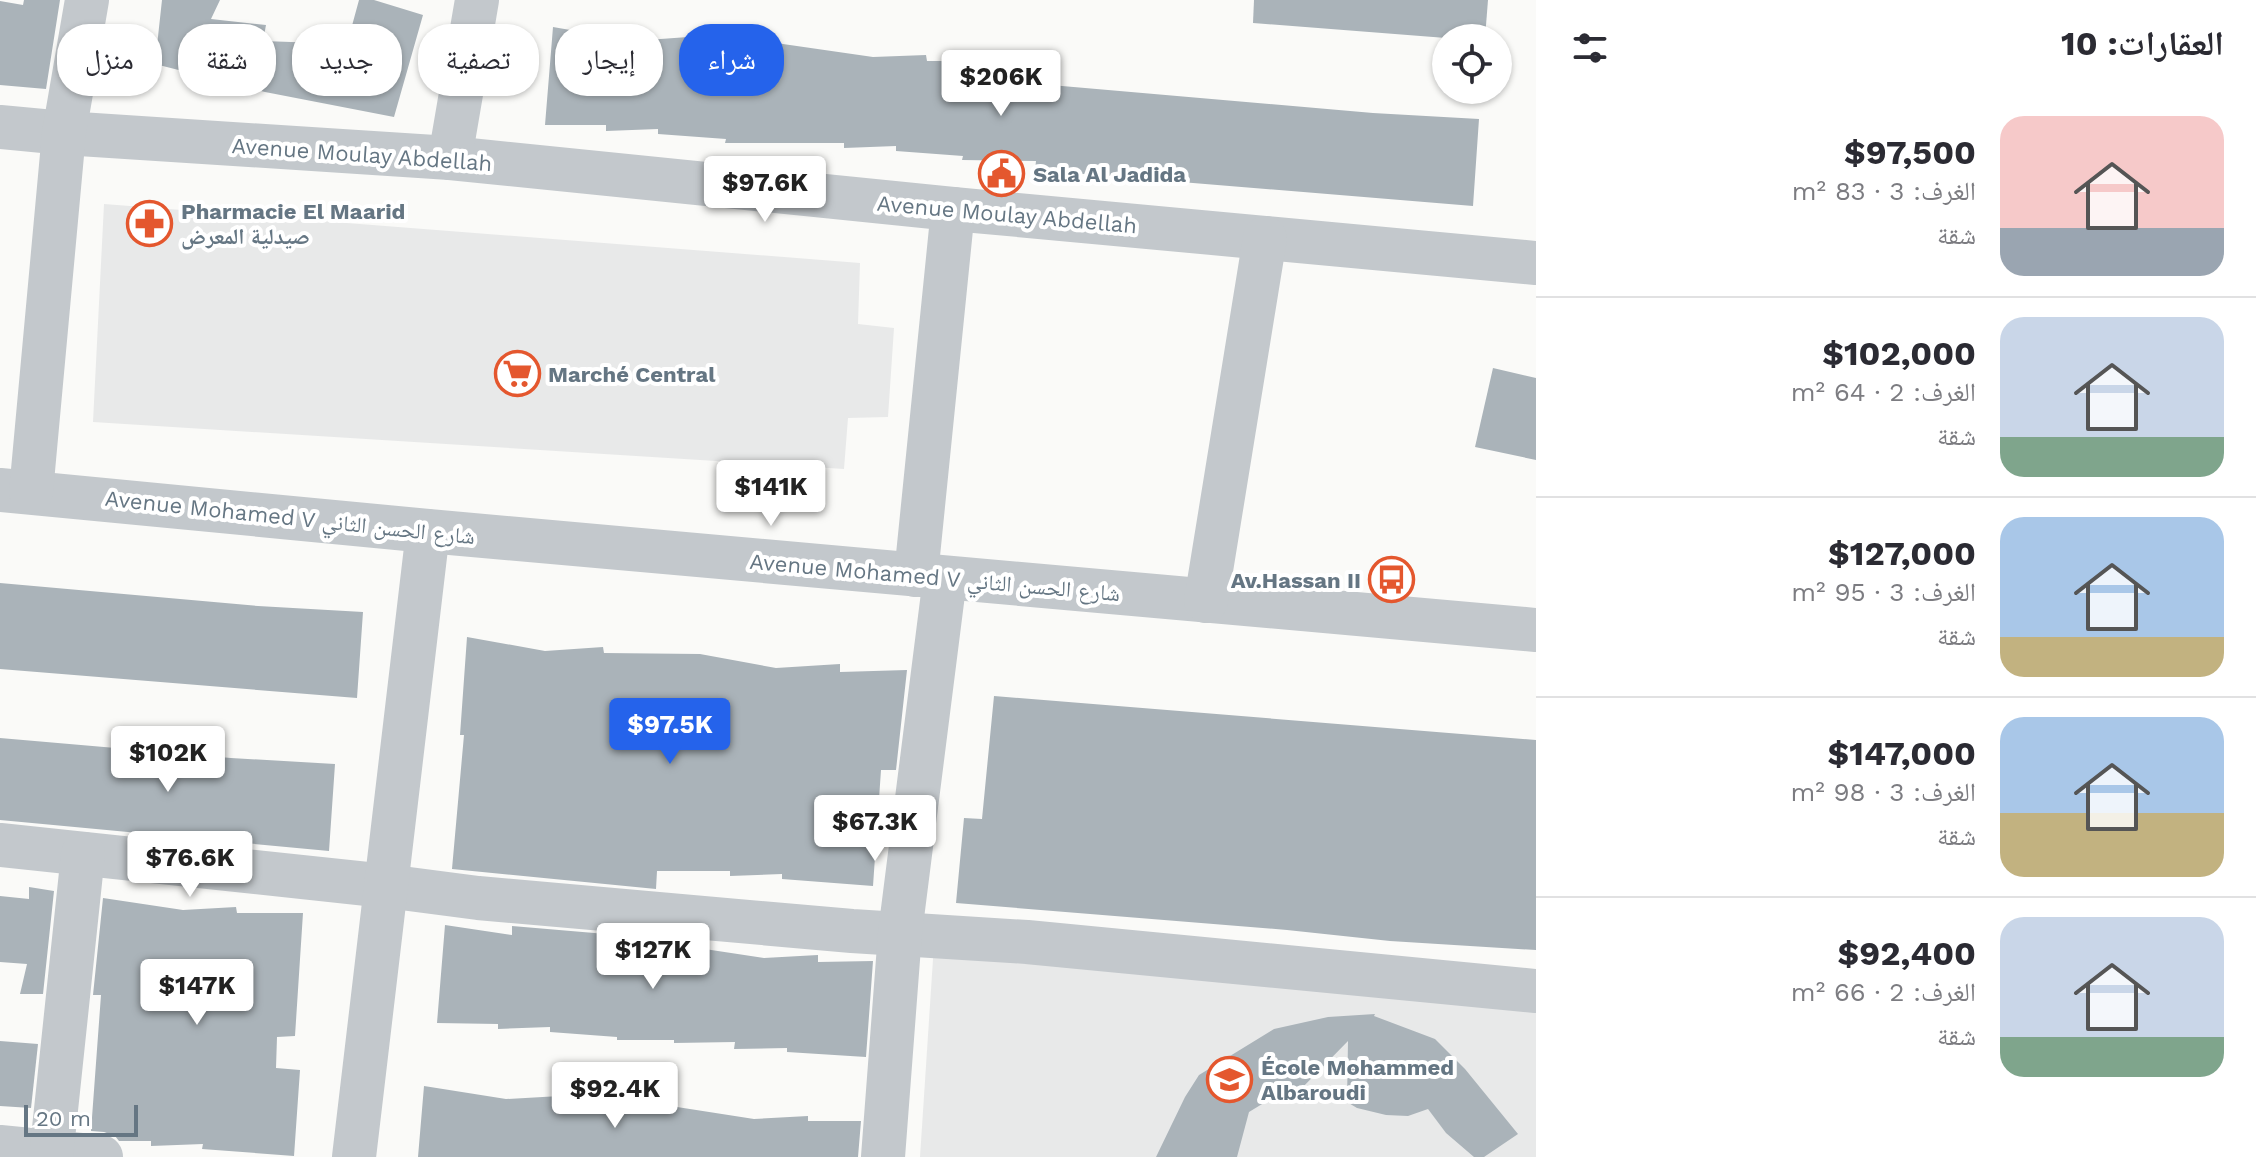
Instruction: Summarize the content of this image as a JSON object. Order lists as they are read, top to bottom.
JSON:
{
  "streets": {
    "street": ["Avenue Moulay Abdellah", "Avenue Mohamed V شارع الحسن الثاني"]
  },
  "places": {
    "public building": ["Sala Al Jadida"],
    "pharmacy": ["Pharmacie El Maarid صيدلية المعرض"],
    "supermarket": ["Marché Central"],
    "bus stop": ["Av.Hassan II"],
    "school or university": ["École Mohammed Albaroudi"]
  },
  "scale_bar": "20 m",
  "page": {
    "heading": "العقارات: 10",
    "chip": [
      "شراء",
      "إيجار",
      "تصفية",
      "جديد",
      "شقة",
      "منزل"
    ],
    "price": [
      "$206K",
      "$97.6K",
      "$141K",
      "$97.5K",
      "$102K",
      "$67.3K",
      "$76.6K",
      "$127K",
      "$147K",
      "$92.4K"
    ],
    "list": [
      {
        "name": "$97,500",
        "note": "الغرف: 3 · 83 m² · شقة"
      },
      {
        "name": "$102,000",
        "note": "الغرف: 2 · 64 m² · شقة"
      },
      {
        "name": "$127,000",
        "note": "الغرف: 3 · 95 m² · شقة"
      },
      {
        "name": "$147,000",
        "note": "الغرف: 3 · 98 m² · شقة"
      },
      {
        "name": "$92,400",
        "note": "الغرف: 2 · 66 m² · شقة"
      }
    ],
    "scale": "20 m"
  }
}
